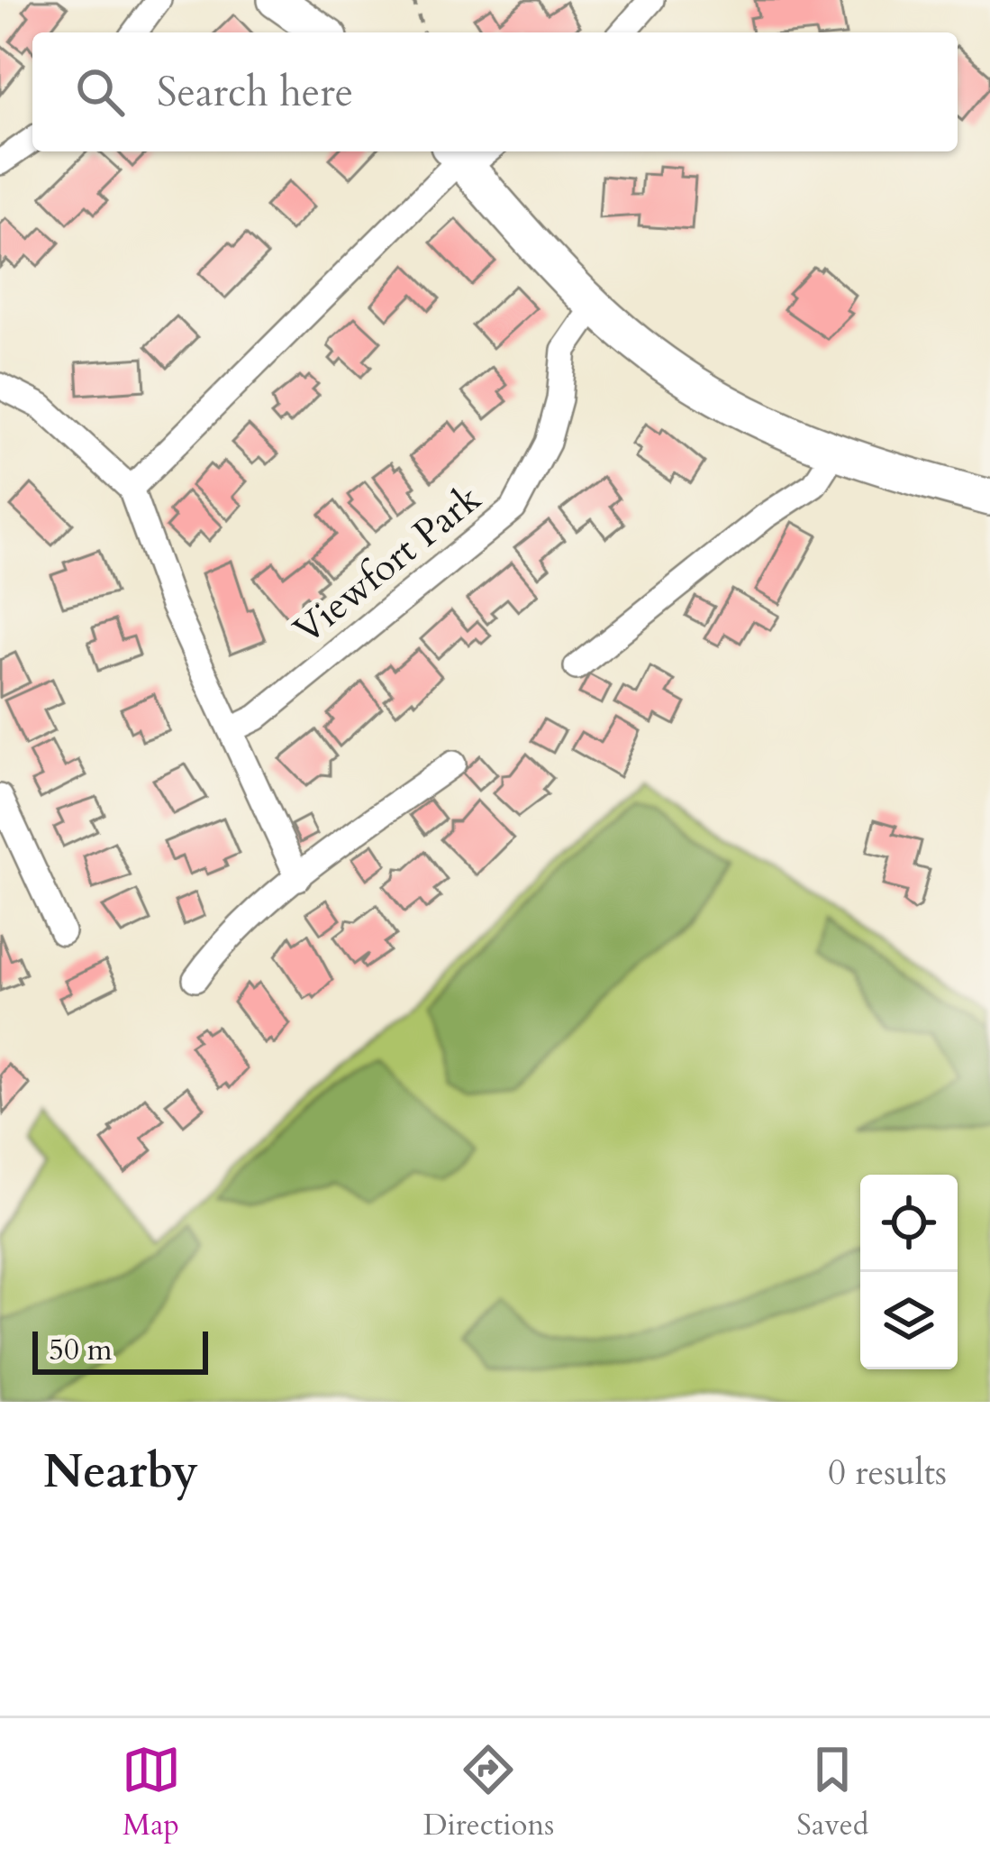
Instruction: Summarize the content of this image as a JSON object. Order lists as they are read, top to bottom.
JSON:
{
  "streets": {
    "street": ["Viewfort Park"]
  },
  "scale_bar": "50 m",
  "page": {
    "search": "Search here",
    "scale": "50 m",
    "heading": ["Nearby", "0 results"],
    "nav": ["Map", "Directions", "Saved"]
  }
}
